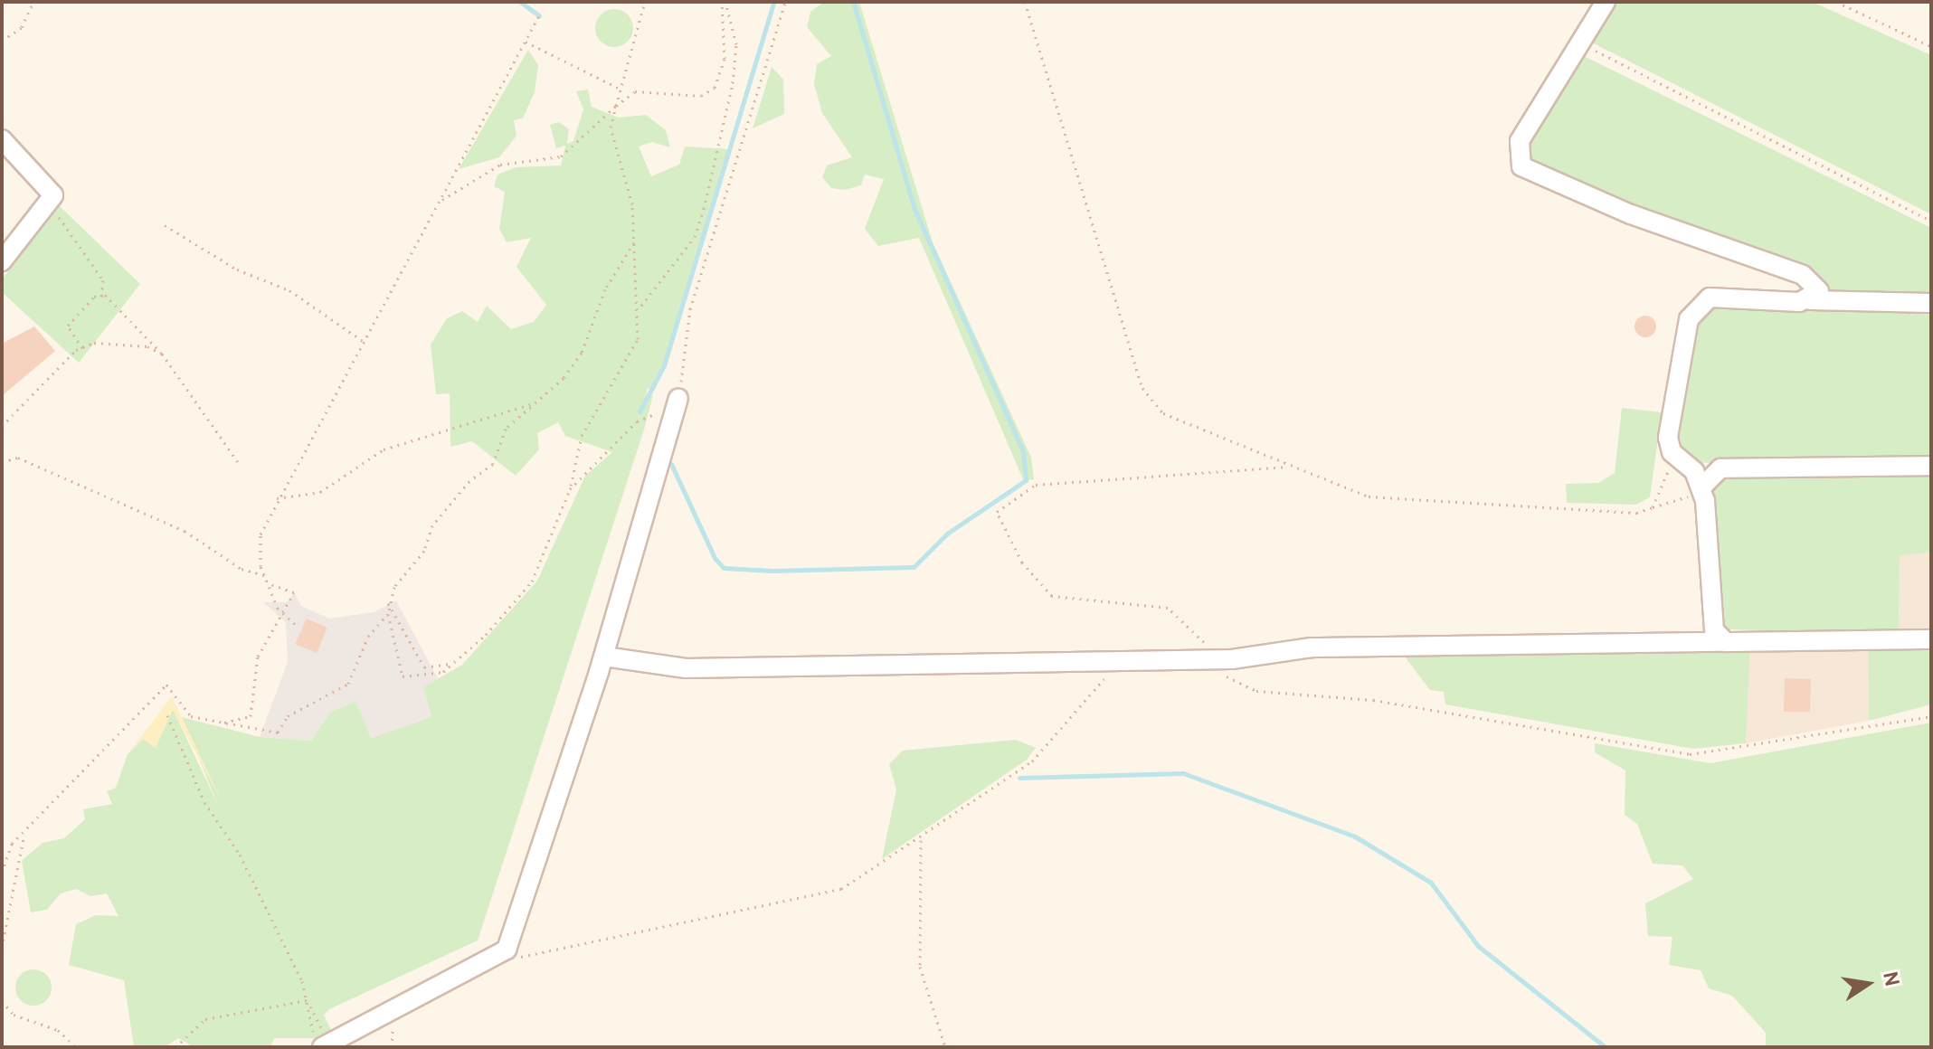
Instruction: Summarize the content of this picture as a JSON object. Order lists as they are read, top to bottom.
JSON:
{
  "north": "right"
}
